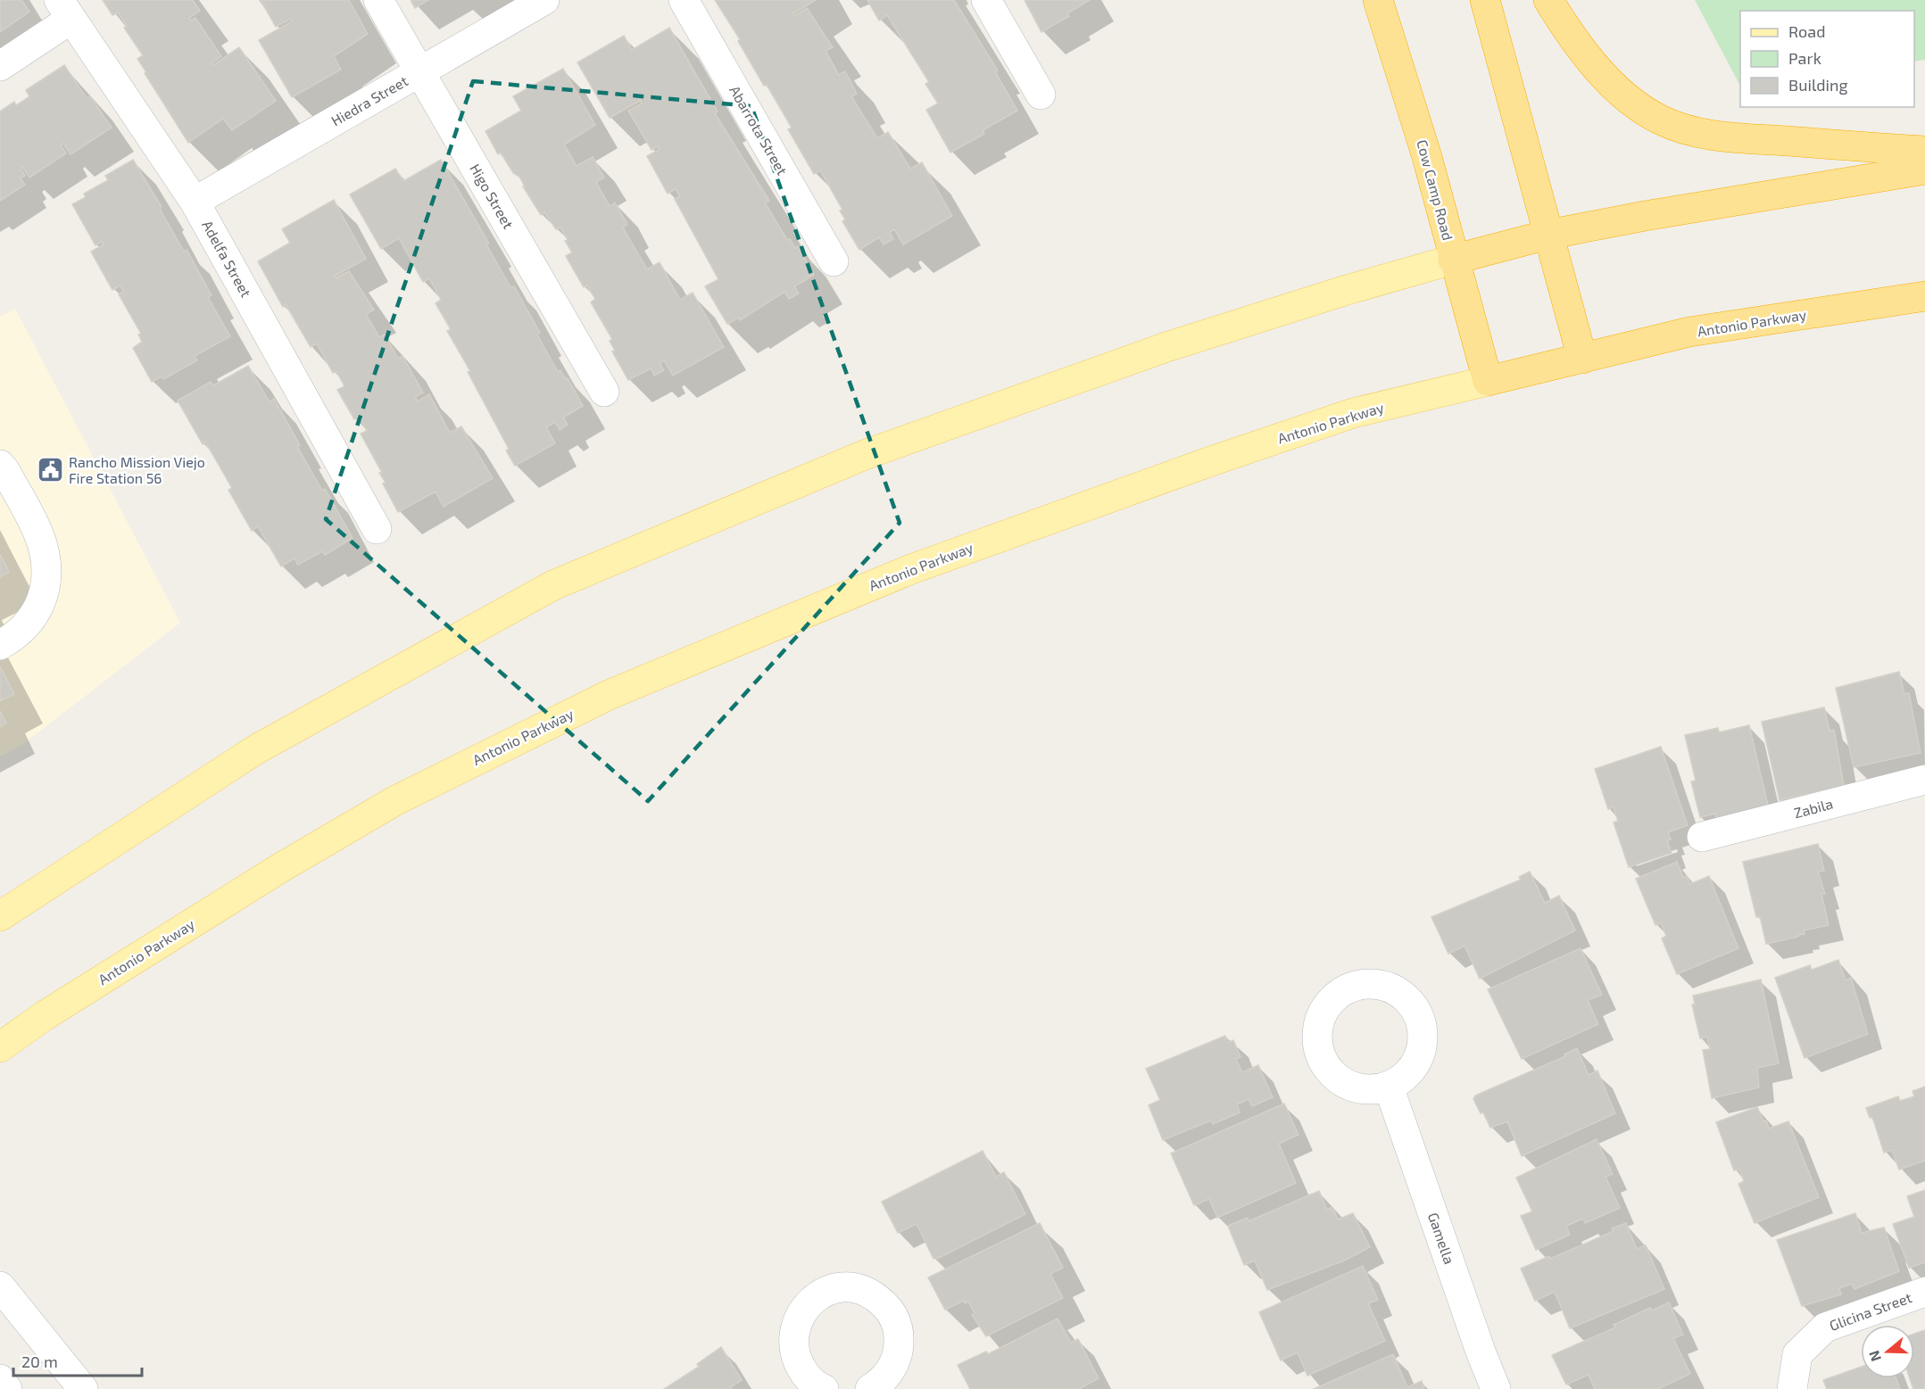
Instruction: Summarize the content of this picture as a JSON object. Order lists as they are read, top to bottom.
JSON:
{
  "streets": {
    "highway": ["Cow Camp Road", "Antonio Parkway"],
    "street": [
      "Hiedra Street",
      "Abarrota Street",
      "Higo Street",
      "Adelfa Street",
      "Zabila",
      "Gamella",
      "Glicina Street"
    ]
  },
  "crossings": [
    ["Hiedra Street", "Higo Street"],
    ["Hiedra Street", "Adelfa Street"],
    ["Cow Camp Road", "Antonio Parkway"]
  ],
  "places": {
    "public building": ["Rancho Mission Viejo Fire Station 56"]
  },
  "legend": ["Road", "Park", "Building"],
  "scale_bar": "20 m",
  "north": "left"
}
